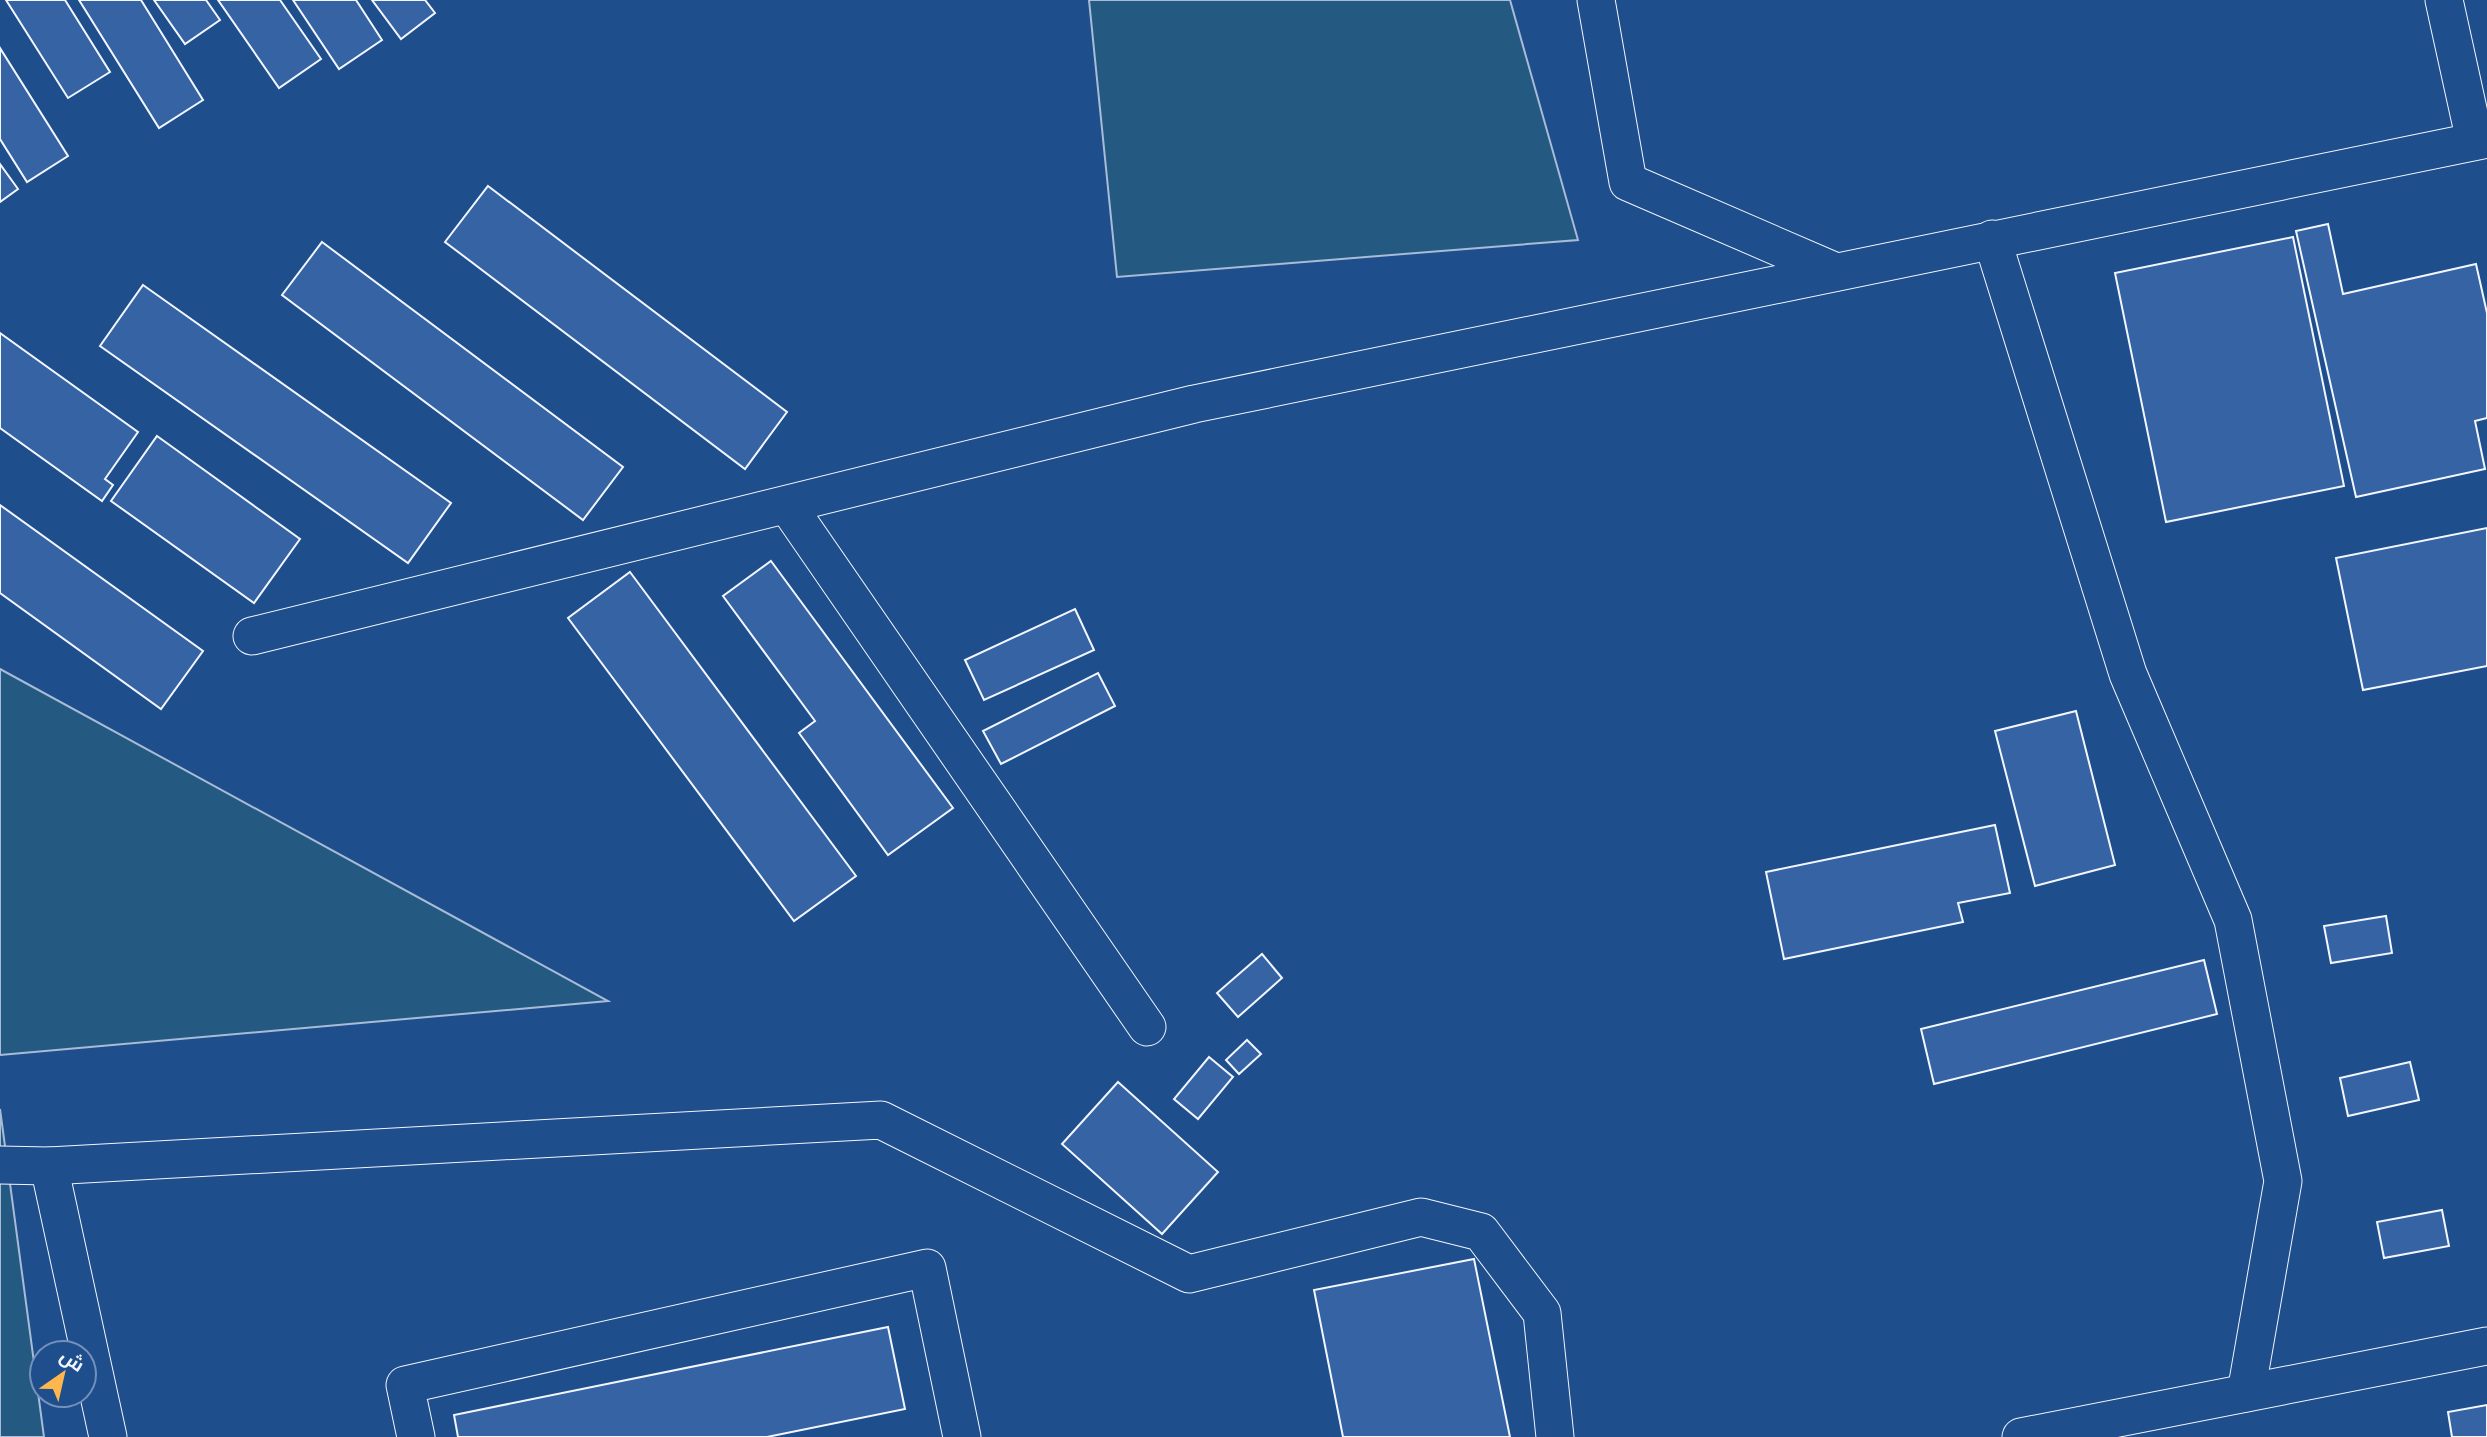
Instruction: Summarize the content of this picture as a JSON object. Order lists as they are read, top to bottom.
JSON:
{
  "north": "top right"
}
